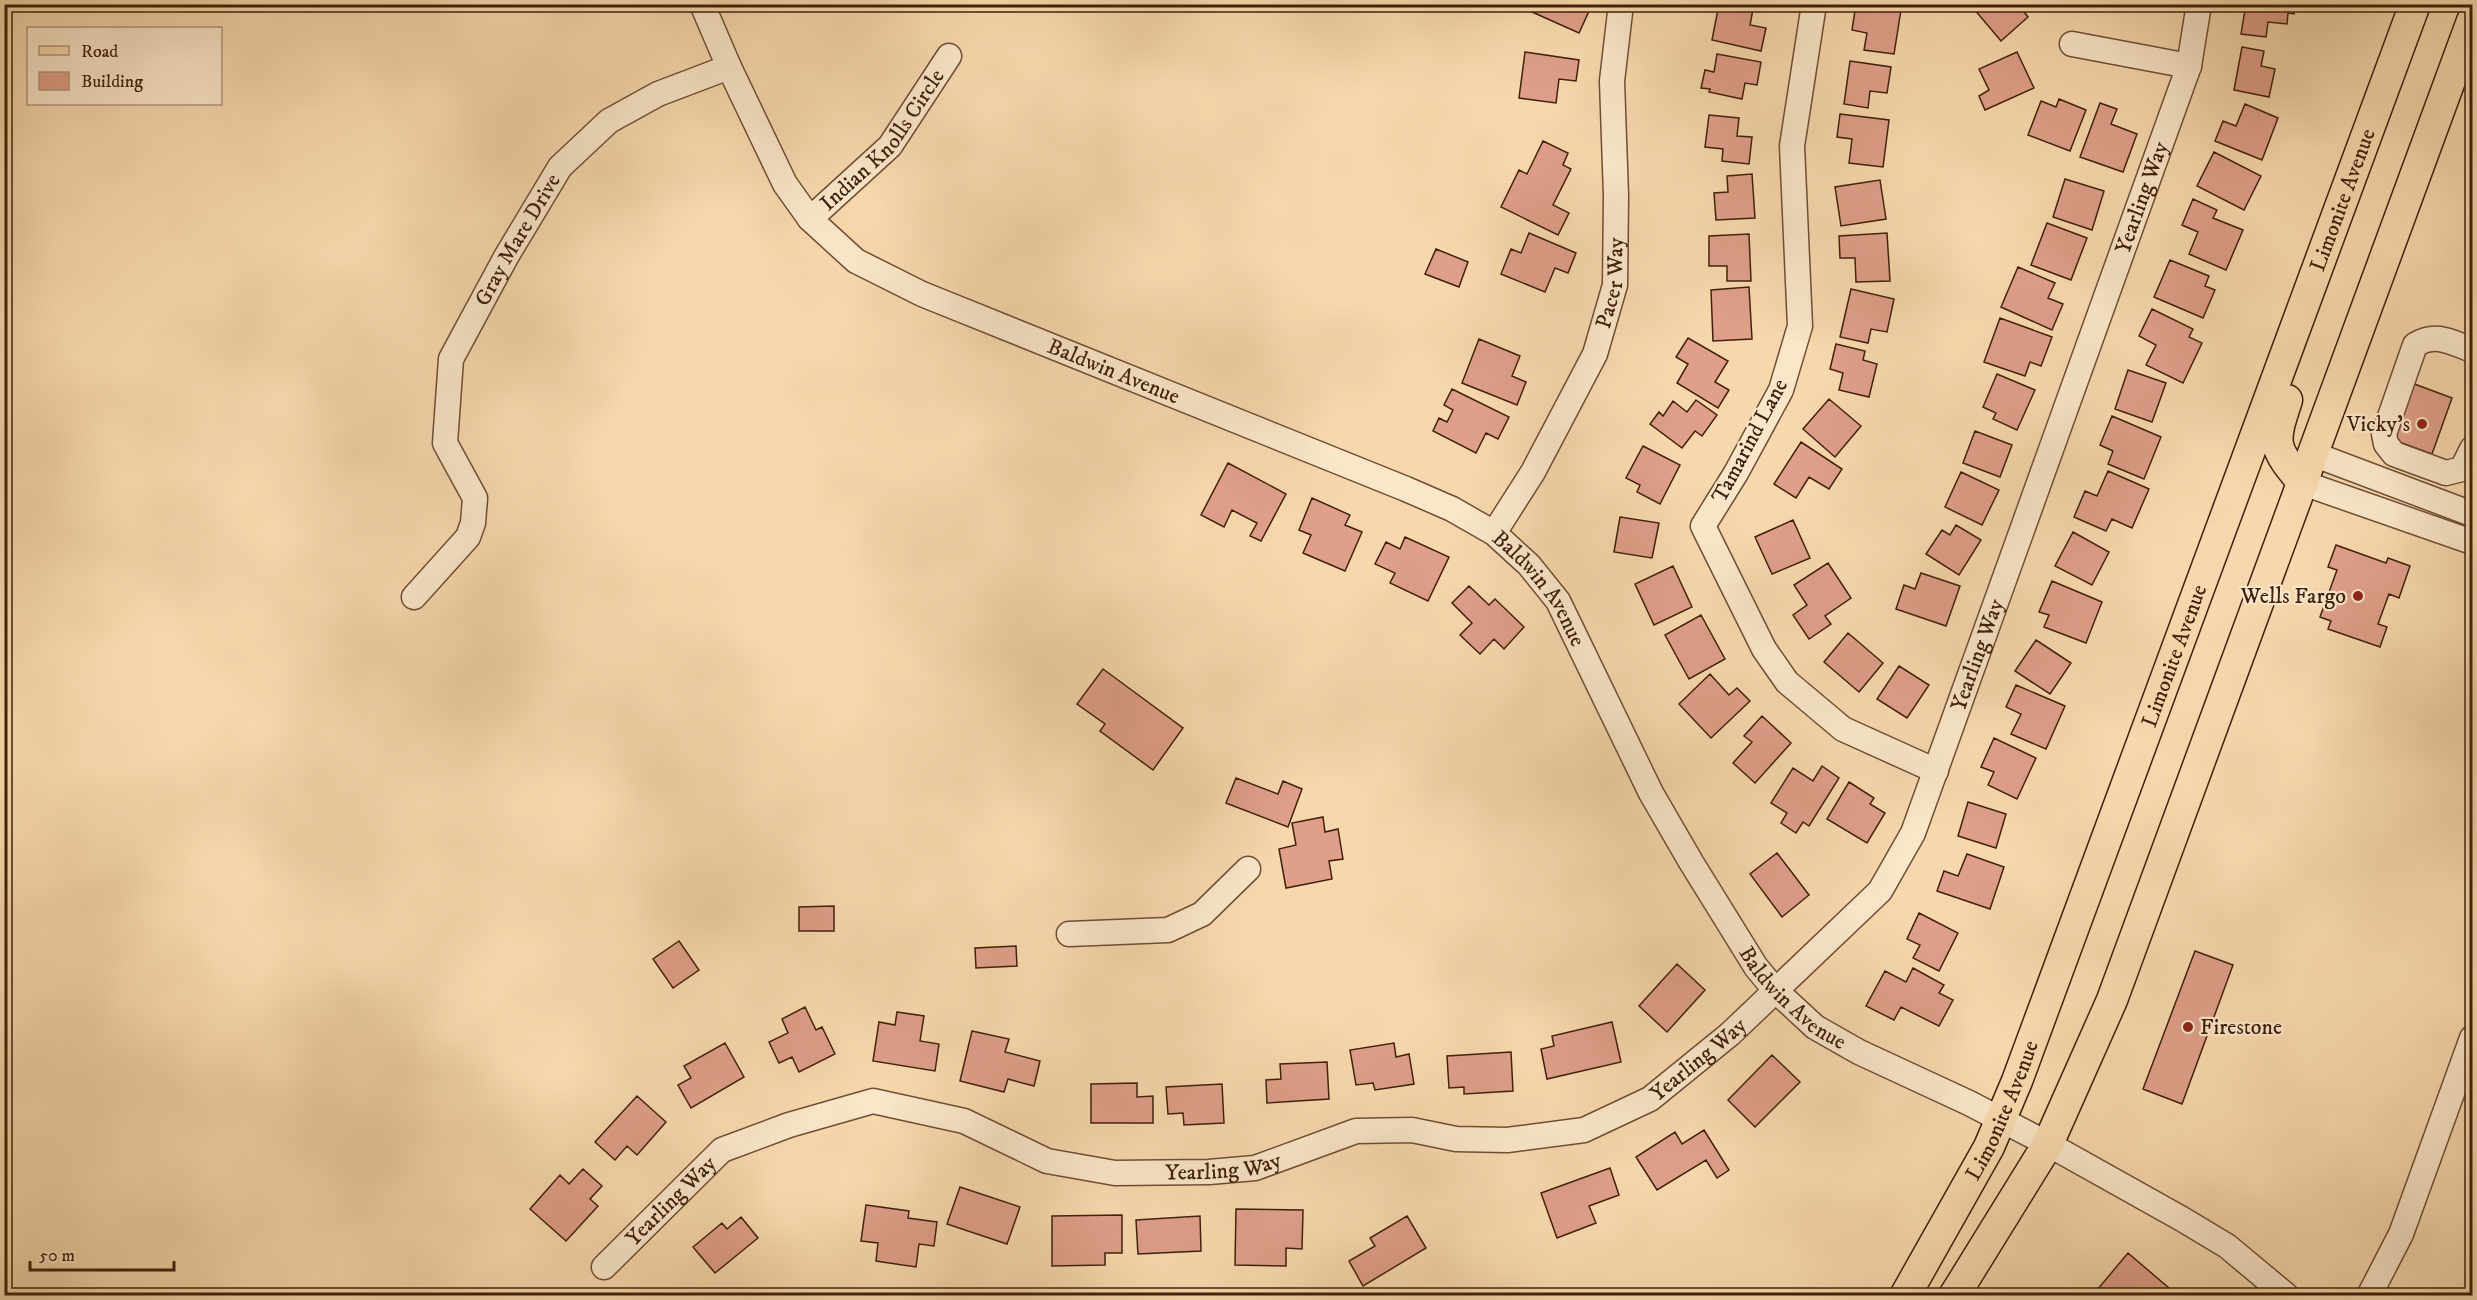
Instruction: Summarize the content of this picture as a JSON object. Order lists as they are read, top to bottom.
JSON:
{
  "streets": {
    "main road": ["Limonite Avenue"],
    "street": [
      "Indian Knolls Circle",
      "Yearling Way",
      "Gray Mare Drive",
      "Pacer Way",
      "Baldwin Avenue",
      "Tamarind Lane"
    ]
  },
  "crossings": [
    ["Indian Knolls Circle", "Baldwin Avenue"],
    ["Yearling Way", "Baldwin Avenue"],
    ["Yearling Way", "Tamarind Lane"],
    ["Limonite Avenue", "Baldwin Avenue"],
    ["Gray Mare Drive", "Baldwin Avenue"],
    ["Pacer Way", "Baldwin Avenue"]
  ],
  "places": ["Vicky's", "Wells Fargo", "Firestone"],
  "legend": ["Road", "Building"],
  "scale_bar": "50 m"
}
